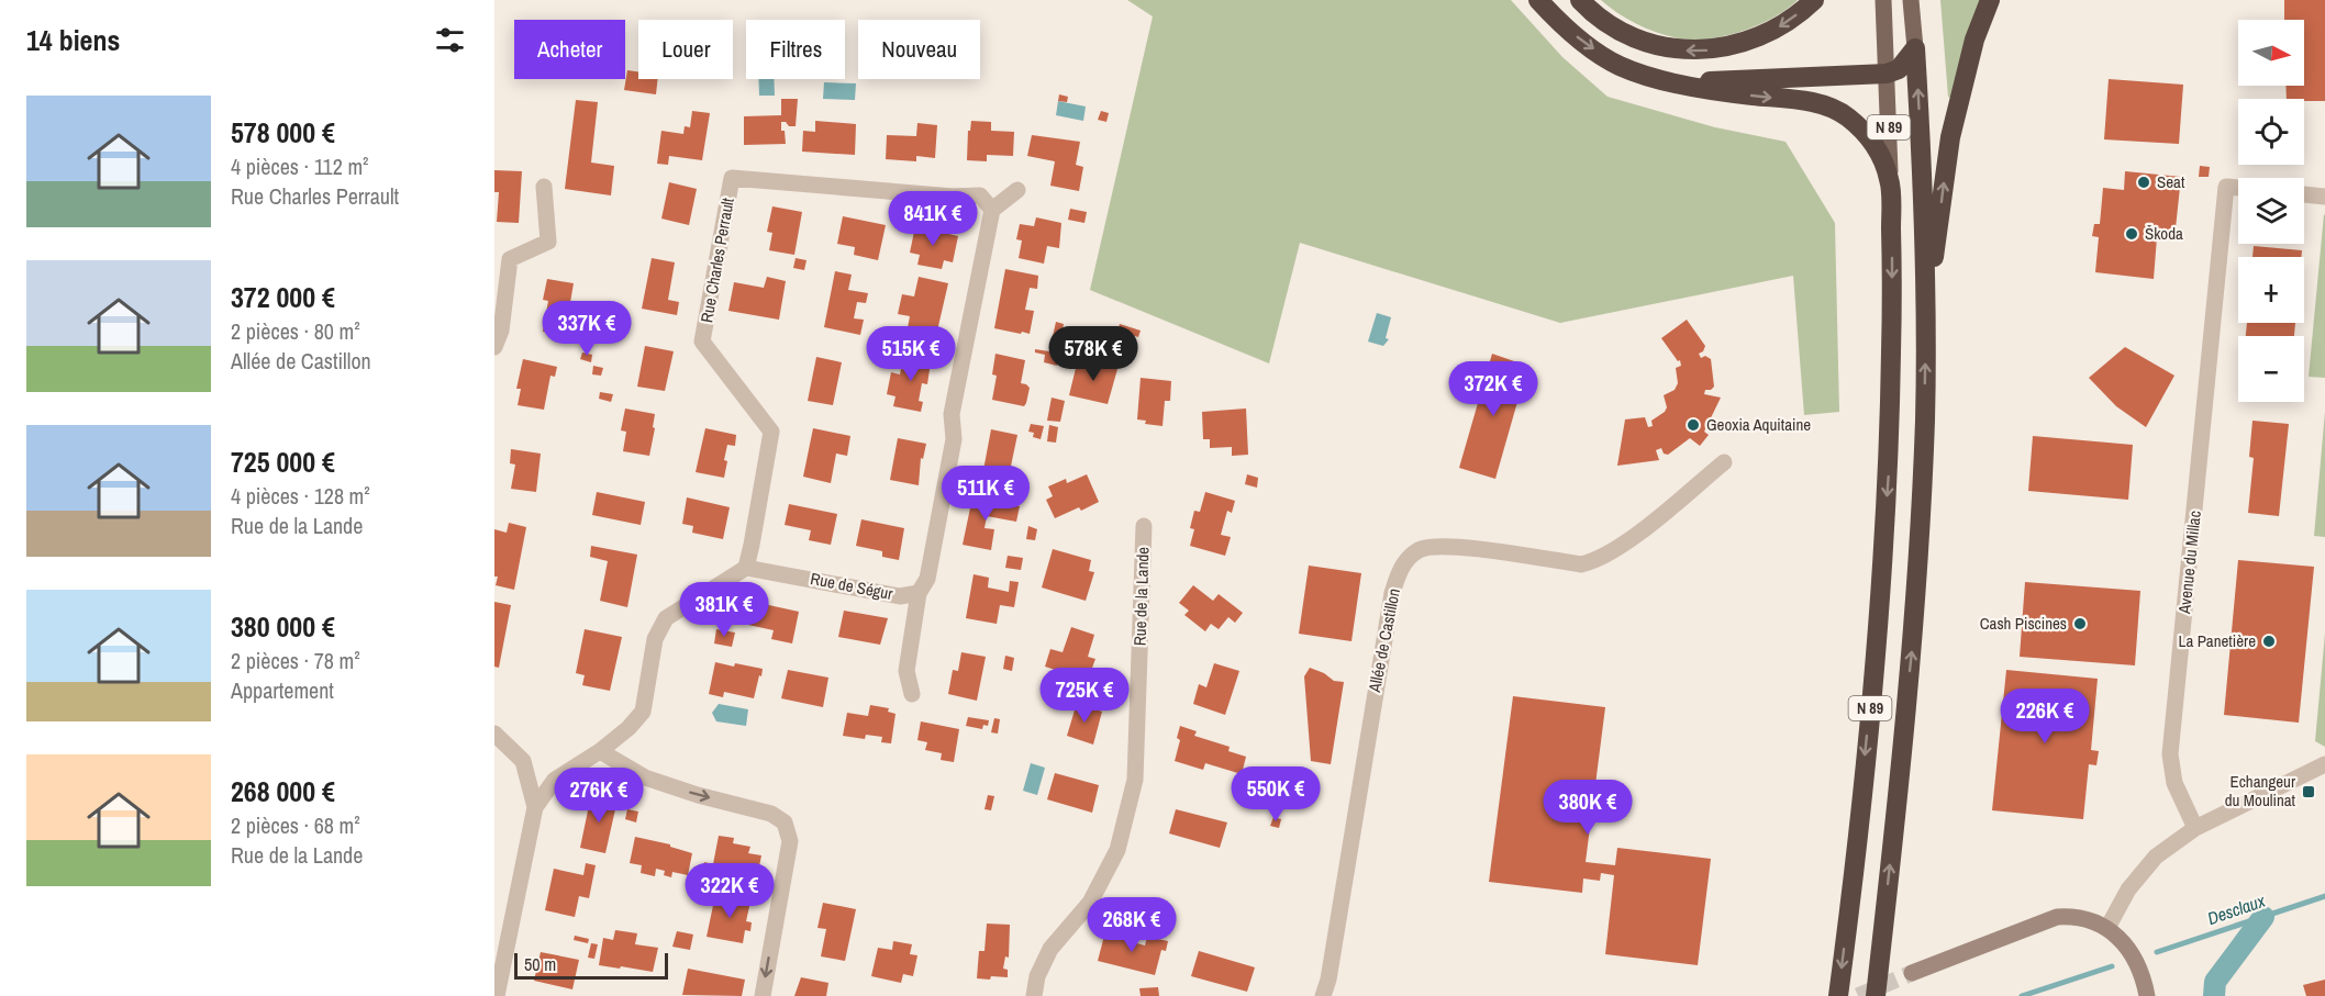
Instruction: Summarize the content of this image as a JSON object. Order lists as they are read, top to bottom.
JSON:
{
  "streets": {
    "highway": ["N 89"],
    "street": [
      "Rue Charles Perrault",
      "Avenue du Millac",
      "Rue de Ségur",
      "Rue de la Lande",
      "Allée de Castillon"
    ]
  },
  "crossings": [
    ["Rue Charles Perrault", "Rue de Ségur"]
  ],
  "water": ["Desclaux"],
  "places": {
    "other": [
      "Seat",
      "Škoda",
      "Geoxia Aquitaine",
      "Cash Piscines",
      "La Panetière"
    ],
    "transit": ["Echangeur du Moulinat"]
  },
  "scale_bar": "50 m",
  "north": "right",
  "page": {
    "heading": "14 biens",
    "map_buttons": ["+", "−"],
    "chip": [
      "Acheter",
      "Louer",
      "Filtres",
      "Nouveau"
    ],
    "list": [
      {
        "name": "578 000 €",
        "note": "4 pièces · 112 m² · Rue Charles Perrault"
      },
      {
        "name": "372 000 €",
        "note": "2 pièces · 80 m² · Allée de Castillon"
      },
      {
        "name": "725 000 €",
        "note": "4 pièces · 128 m² · Rue de la Lande"
      },
      {
        "name": "380 000 €",
        "note": "2 pièces · 78 m² · Appartement"
      },
      {
        "name": "268 000 €",
        "note": "2 pièces · 68 m² · Rue de la Lande"
      }
    ],
    "price": [
      "841K €",
      "337K €",
      "515K €",
      "578K €",
      "372K €",
      "511K €",
      "381K €",
      "725K €",
      "226K €",
      "550K €",
      "276K €",
      "380K €",
      "322K €",
      "268K €"
    ],
    "scale": "50 m"
  }
}
